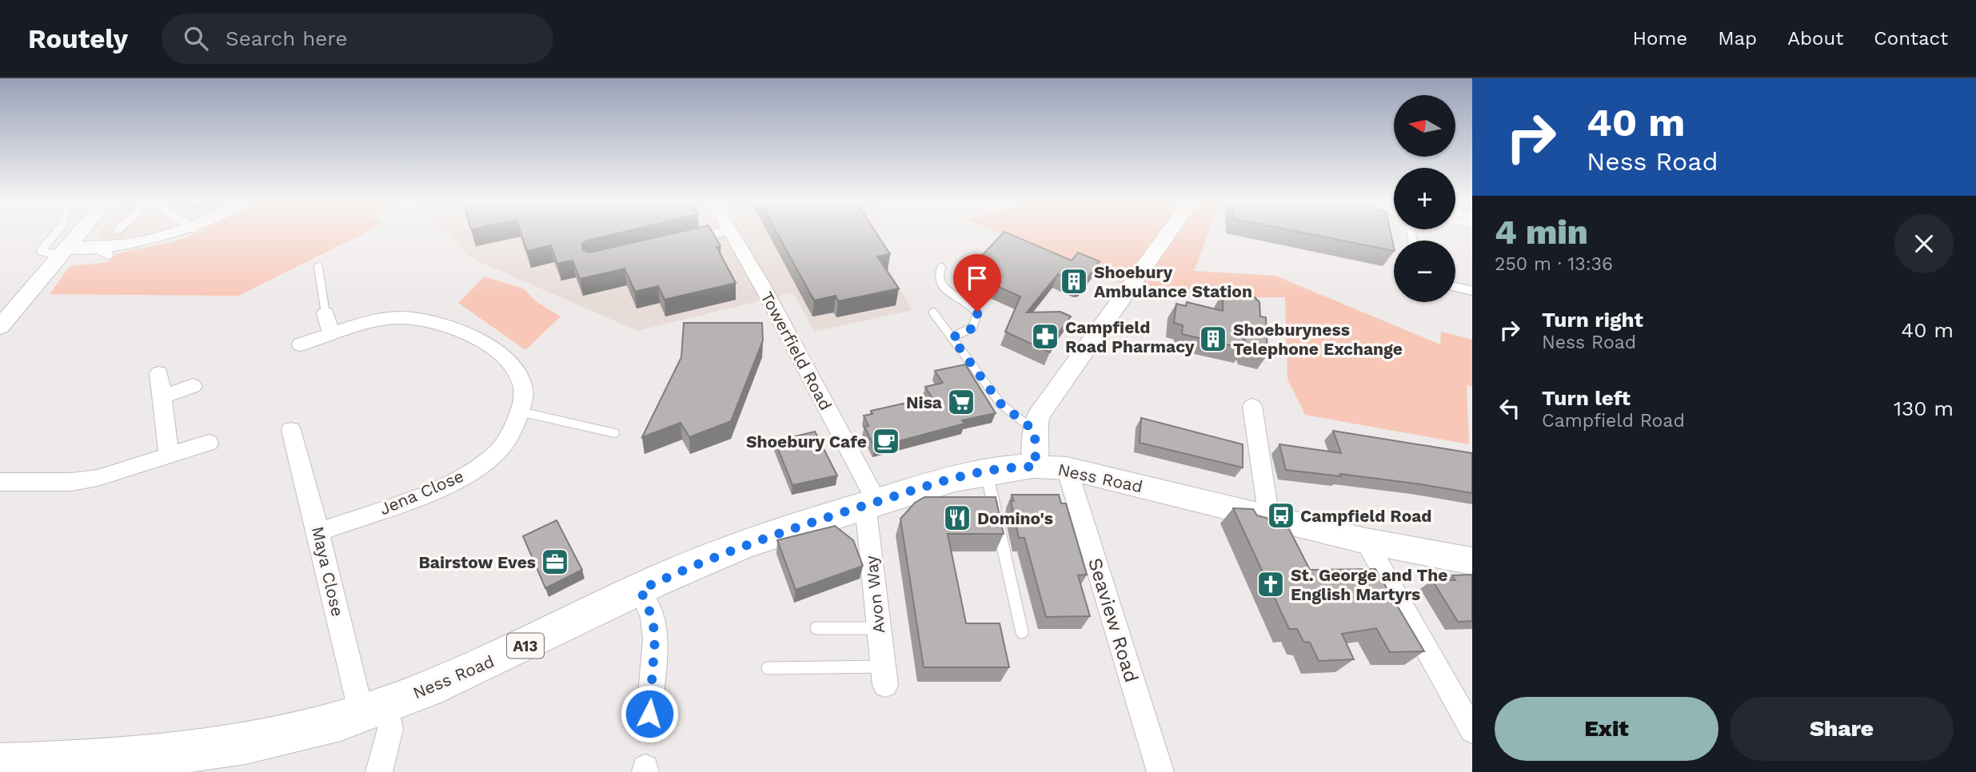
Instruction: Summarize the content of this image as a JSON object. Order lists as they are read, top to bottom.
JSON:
{
  "streets": {
    "main road": ["Ness Road", "A13"],
    "street": [
      "Towerfield Road",
      "Jena Close",
      "Maya Close",
      "Avon Way",
      "Seaview Road"
    ]
  },
  "crossings": [
    ["Towerfield Road", "Ness Road"],
    ["Towerfield Road", "Avon Way"],
    ["Ness Road", "Maya Close"],
    ["Ness Road", "Avon Way"],
    ["Ness Road", "Seaview Road"],
    ["Jena Close", "Maya Close"]
  ],
  "places": {
    "building": ["Shoebury Ambulance Station", "Shoeburyness Telephone Exchange"],
    "pharmacy": ["Campfield Road Pharmacy"],
    "supermarket": ["Nisa"],
    "cafe": ["Shoebury Cafe"],
    "bus stop": ["Campfield Road"],
    "restaurant": ["Domino's"],
    "office": ["Bairstow Eves"],
    "church": ["St. George and The English Martyrs"]
  },
  "north": "left",
  "page": {
    "header": "Routely",
    "search": "Search here",
    "nav": [
      "Home",
      "Map",
      "About",
      "Contact"
    ],
    "turn": ["40 m", "Ness Road"],
    "map_buttons": ["+", "−"],
    "heading": ["4 min", "250 m · 13:36"],
    "list": [
      {
        "name": "Turn right",
        "note": "Ness Road",
        "value": "40 m"
      },
      {
        "name": "Turn left",
        "note": "Campfield Road",
        "value": "130 m"
      }
    ],
    "buttons": ["Exit", "Share"]
  }
}
